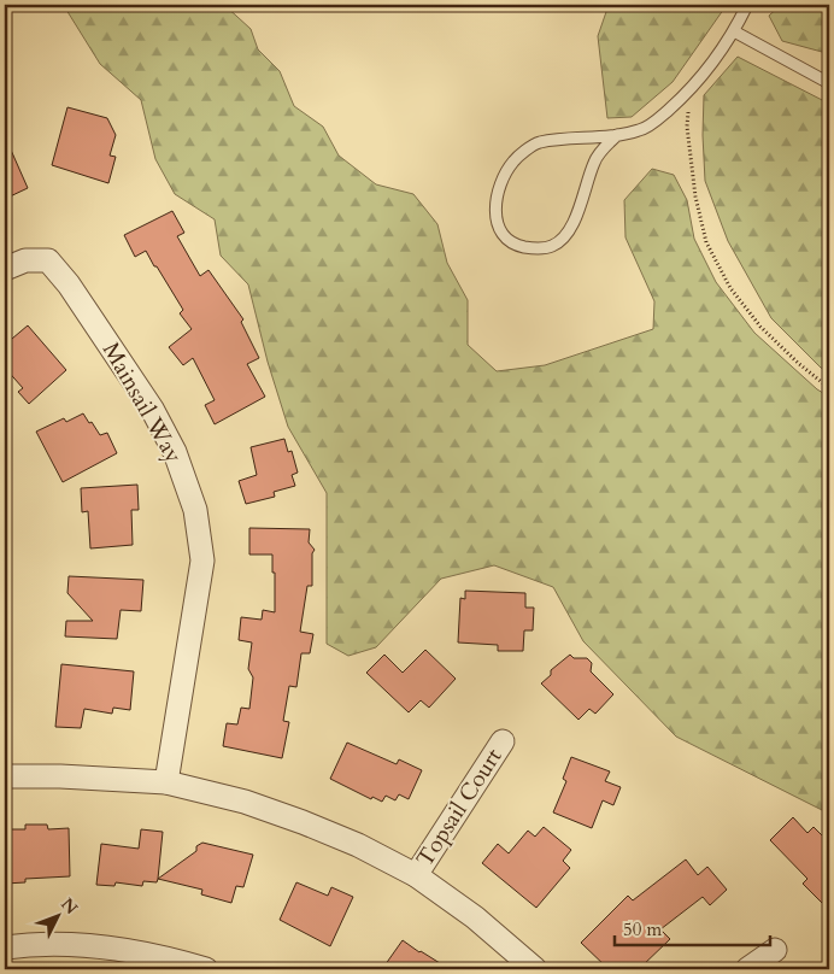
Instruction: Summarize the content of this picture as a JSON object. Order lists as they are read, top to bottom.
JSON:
{
  "streets": {
    "street": ["Mainsail Way", "Topsail Court"]
  },
  "scale_bar": "50 m",
  "north": "top right"
}
